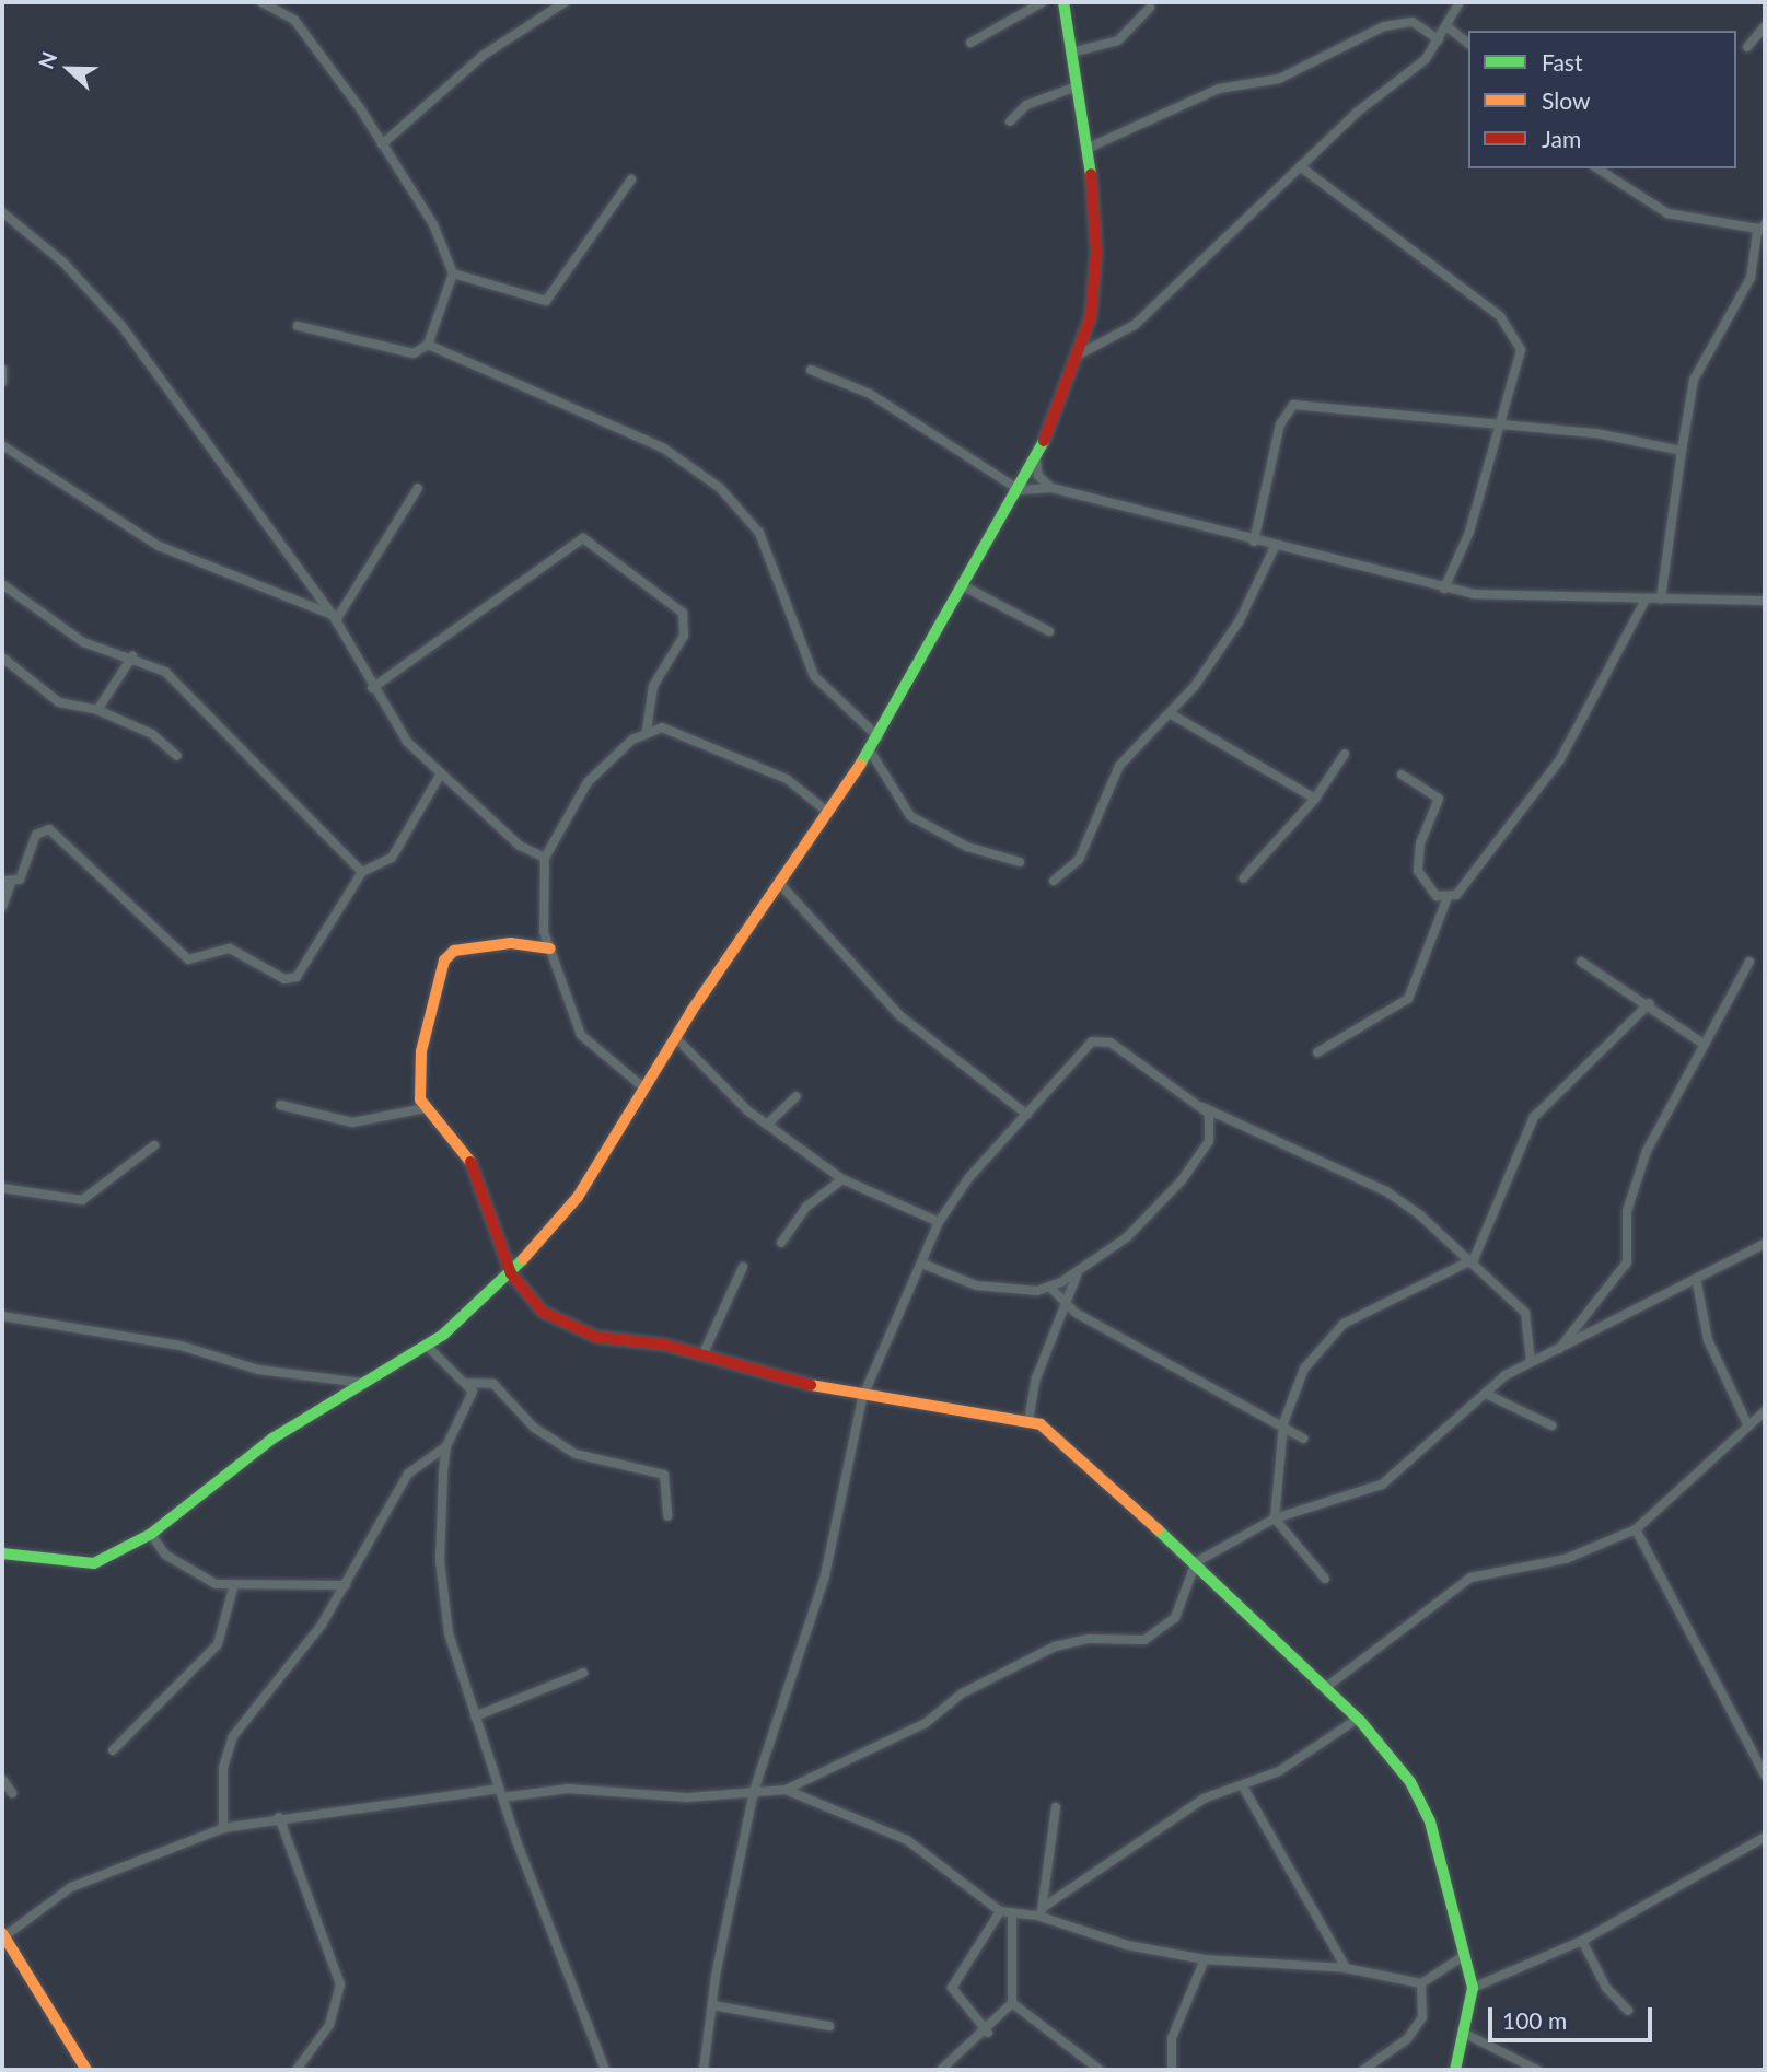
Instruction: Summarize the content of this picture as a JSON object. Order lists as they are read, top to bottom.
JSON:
{
  "legend": ["Fast", "Slow", "Jam"],
  "scale_bar": "100 m",
  "north": "left"
}
